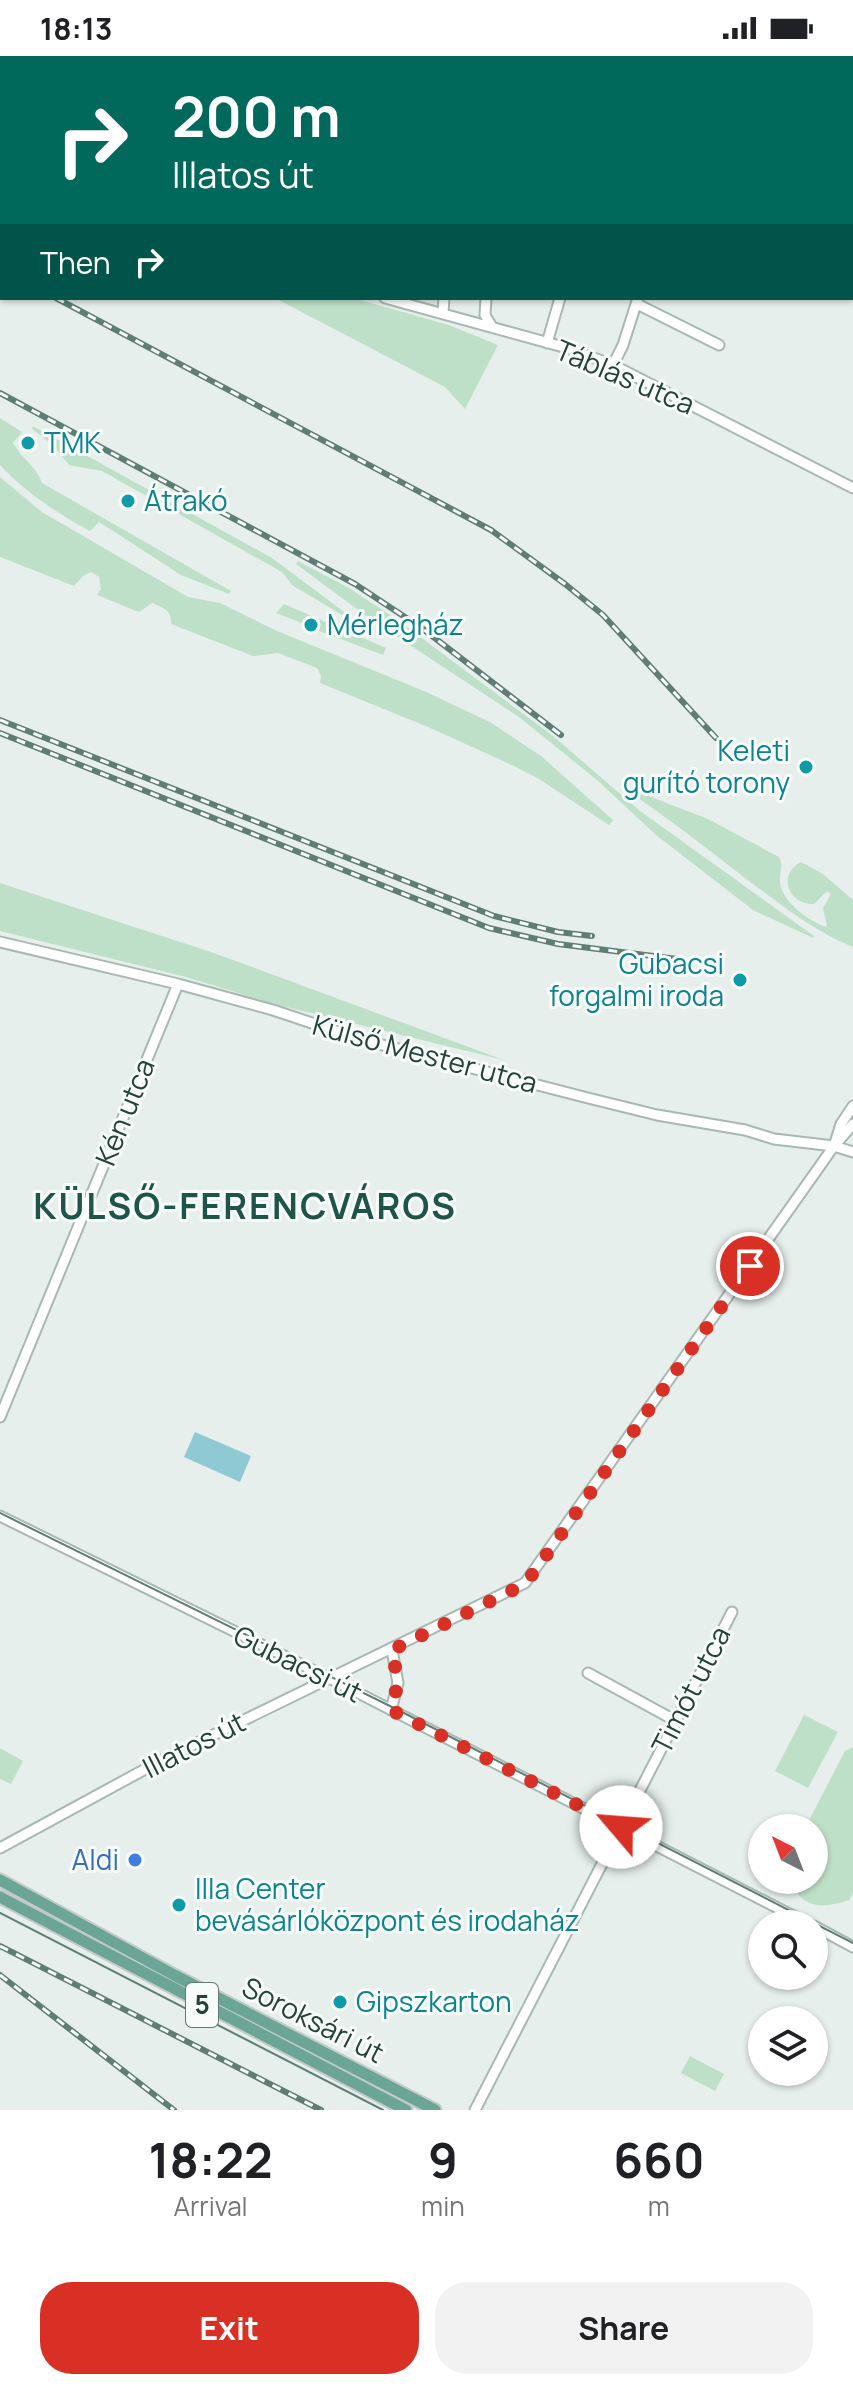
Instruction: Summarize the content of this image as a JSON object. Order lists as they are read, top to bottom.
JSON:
{
  "streets": {
    "main road": ["5", "Soroksári út"],
    "street": [
      "Táblás utca",
      "Külső Mester utca",
      "Kén utca",
      "Gubacsi út",
      "Timót utca",
      "Illatos út"
    ]
  },
  "crossings": [
    ["Külső Mester utca", "Kén utca"],
    ["Külső Mester utca", "Illatos út"],
    ["Gubacsi út", "Timót utca"],
    ["Gubacsi út", "Illatos út"]
  ],
  "districts": ["KÜLSŐ-FERENCVÁROS"],
  "places": [
    "TMK",
    "Átrakó",
    "Mérlegház",
    "Keleti gurító torony",
    "Gubacsi forgalmi iroda",
    "Aldi",
    "Illa Center bevásárlóközpont és irodaház",
    "Gipszkarton"
  ],
  "north": "top left",
  "page": {
    "status": "18:13",
    "turn": ["200 m", "Illatos út"],
    "then": "Then",
    "eta": [
      "18:22",
      "Arrival",
      "9",
      "min",
      "660",
      "m"
    ],
    "buttons": ["Exit", "Share"]
  }
}
